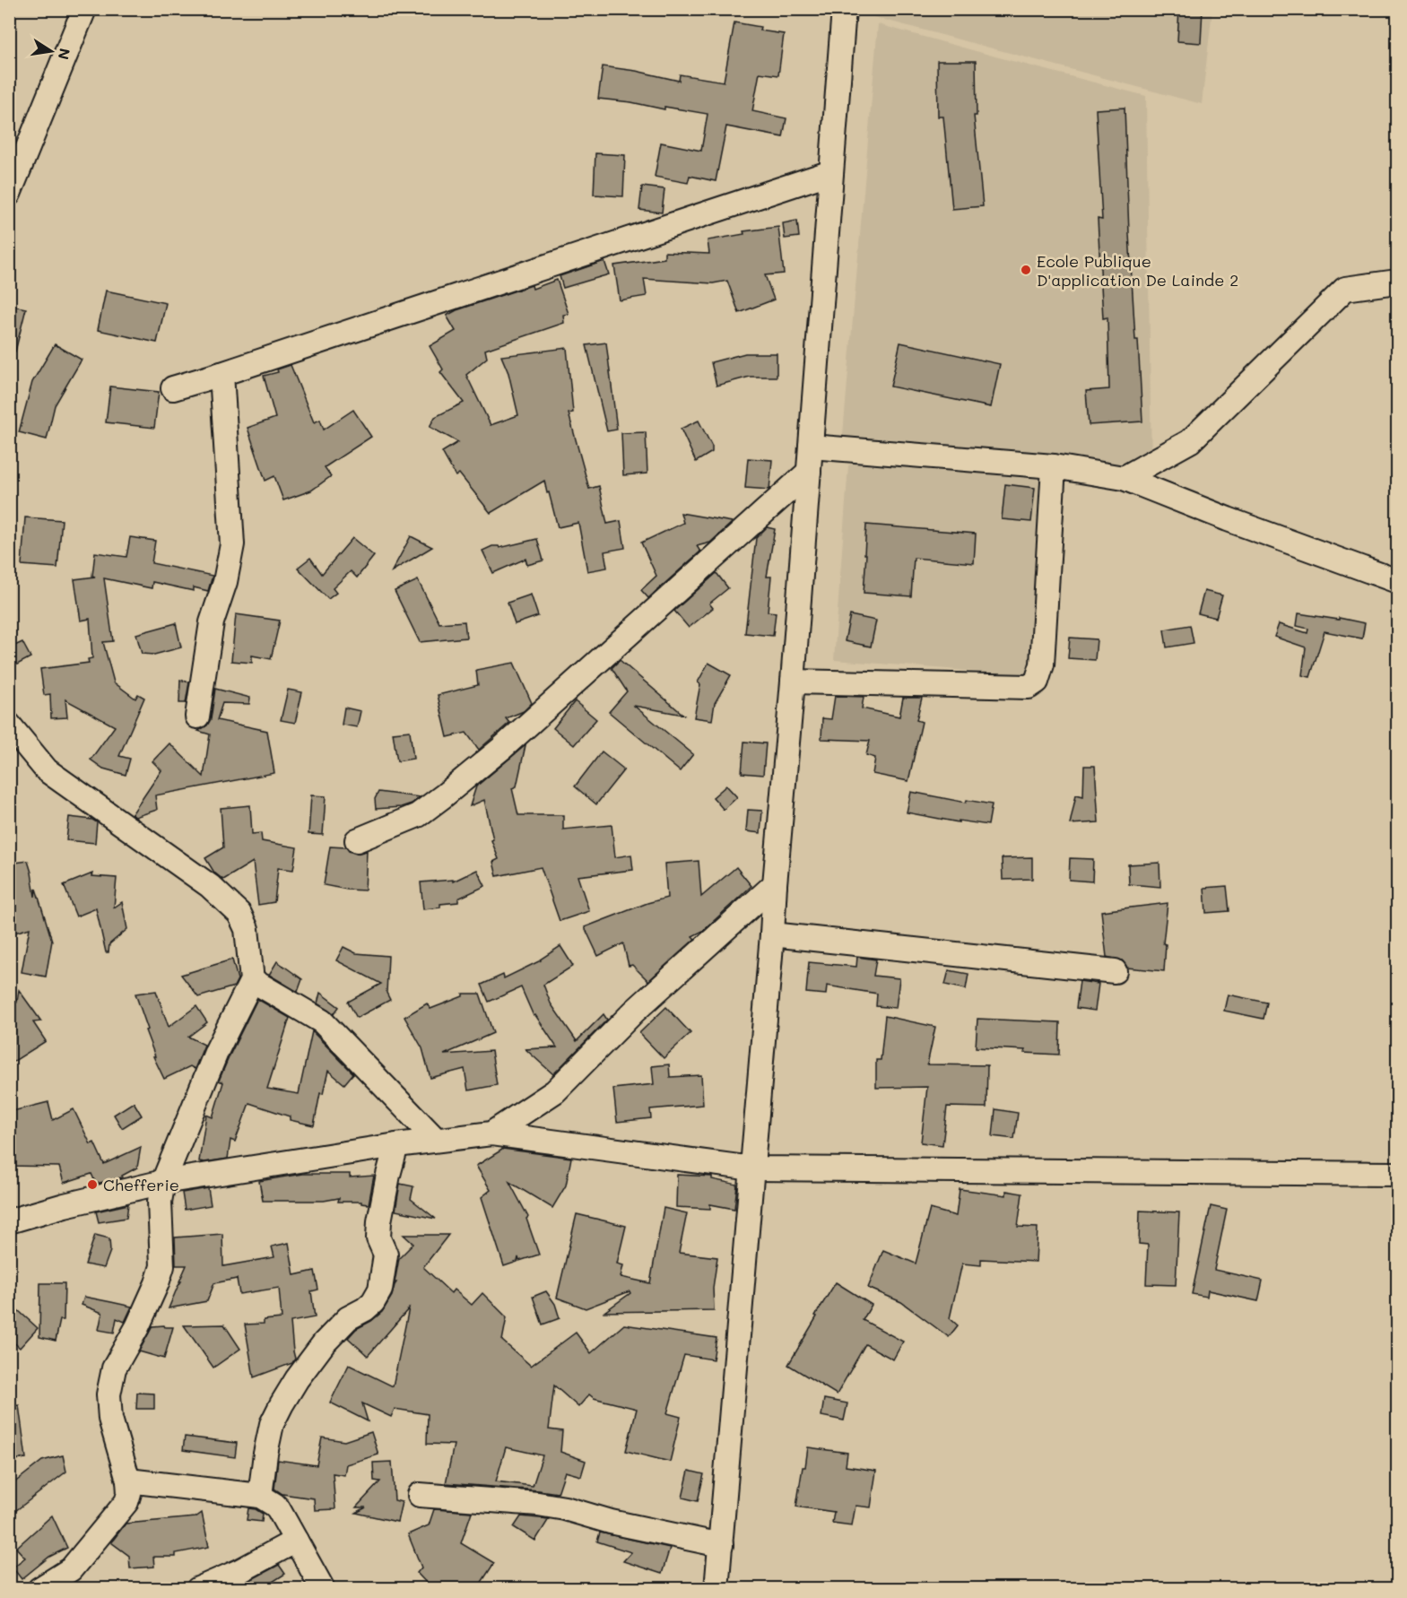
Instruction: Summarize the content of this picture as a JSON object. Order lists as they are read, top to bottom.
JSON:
{
  "places": ["Ecole Publique D'application De Lainde 2", "Chefferie"],
  "north": "right"
}
